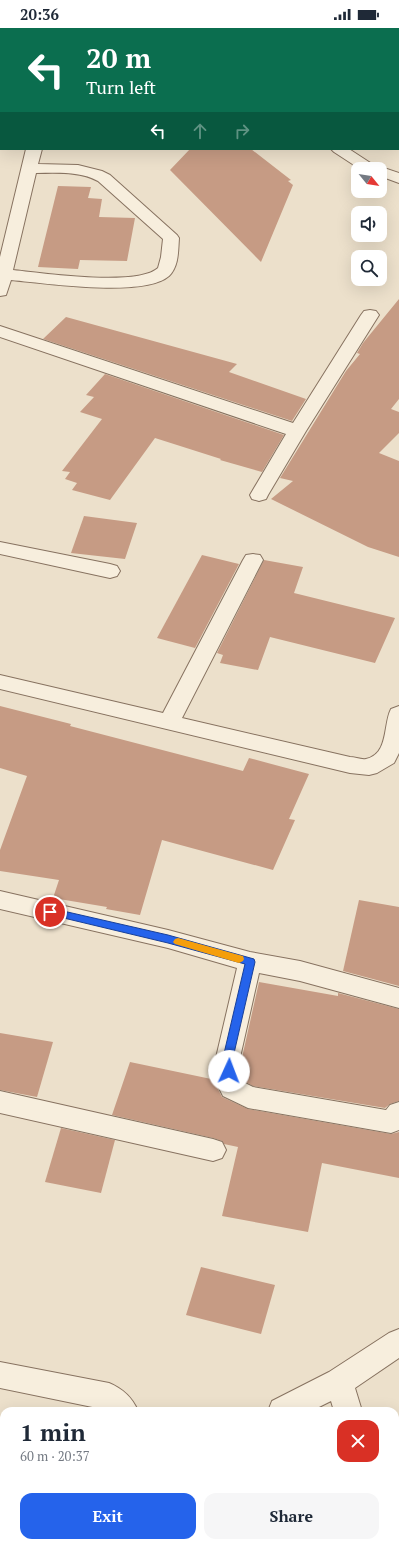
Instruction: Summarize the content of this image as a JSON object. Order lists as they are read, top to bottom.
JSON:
{
  "north": "bottom right",
  "page": {
    "status": "20:36",
    "turn": ["20 m", "Turn left"],
    "heading": ["1 min", "60 m · 20:37"],
    "buttons": ["Exit", "Share"]
  }
}
